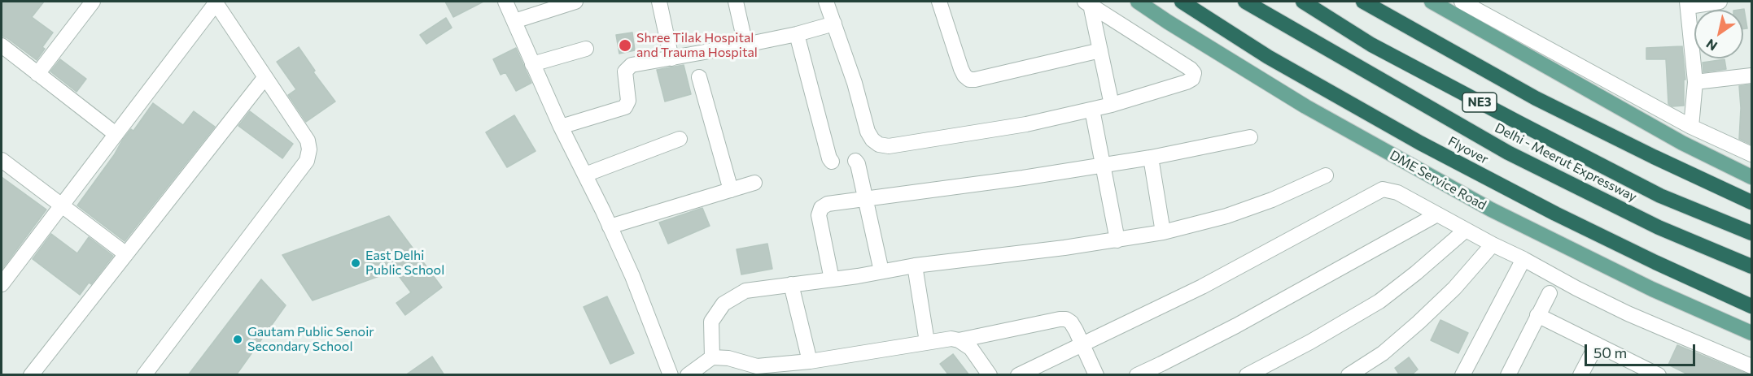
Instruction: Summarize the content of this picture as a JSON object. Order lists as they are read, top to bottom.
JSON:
{
  "streets": {
    "highway": ["NE3", "Flyover", "Delhi - Meerut Expressway"],
    "main road": ["DME Service Road"]
  },
  "places": ["Shree Tilak Hospital and Trauma Hospital", "East Delhi Public School", "Gautam Public Senoir Secondary School"],
  "scale_bar": "50 m",
  "north": "bottom left"
}
